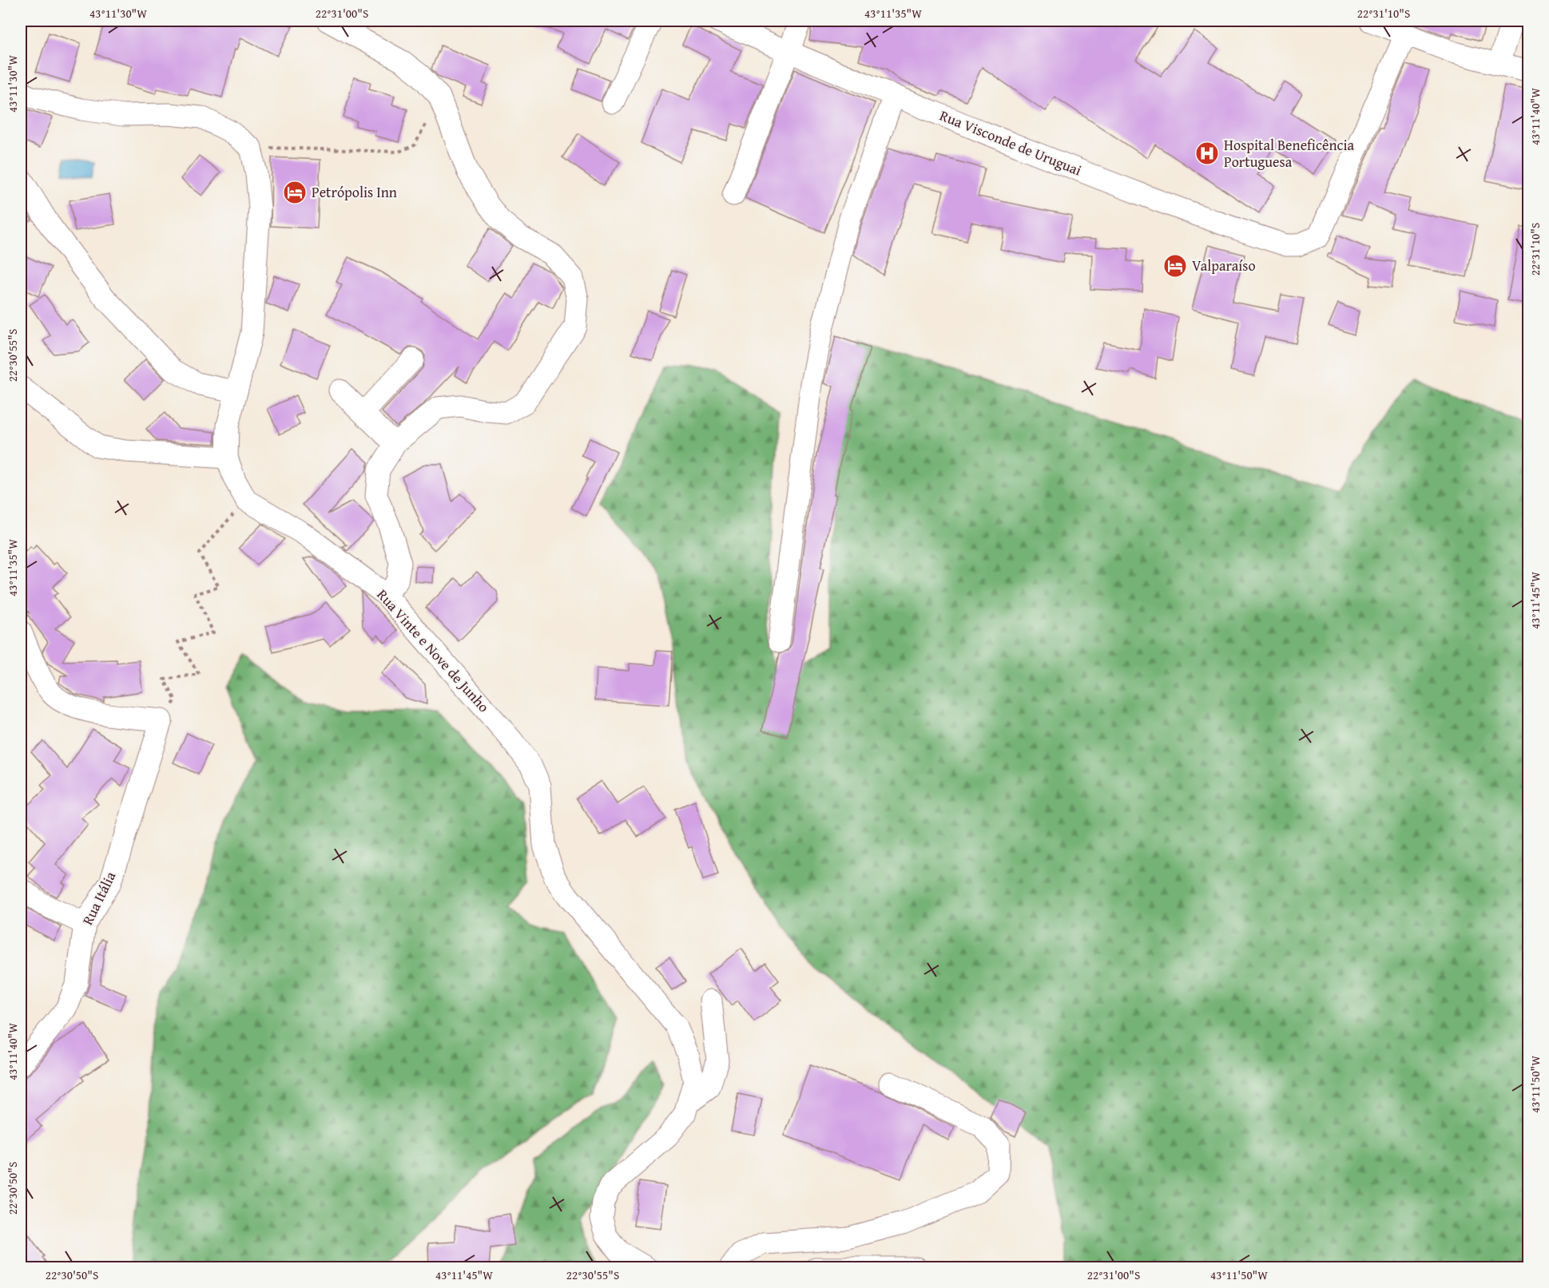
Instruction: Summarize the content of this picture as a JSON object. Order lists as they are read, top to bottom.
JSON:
{
  "streets": {
    "street": ["Rua Visconde de Uruguai", "Rua Vinte e Nove de Junho", "Rua Itália"]
  },
  "places": {
    "hospital": ["Hospital Beneficência Portuguesa"],
    "hotel": ["Petrópolis Inn", "Valparaíso"]
  },
  "coordinates": [
    "43°11'30\"W",
    "22°31'00\"S",
    "43°11'35\"W",
    "22°31'10\"S",
    "43°11'40\"W",
    "22°30'55\"S",
    "43°11'45\"W",
    "43°11'50\"W",
    "22°30'50\"S"
  ]
}
